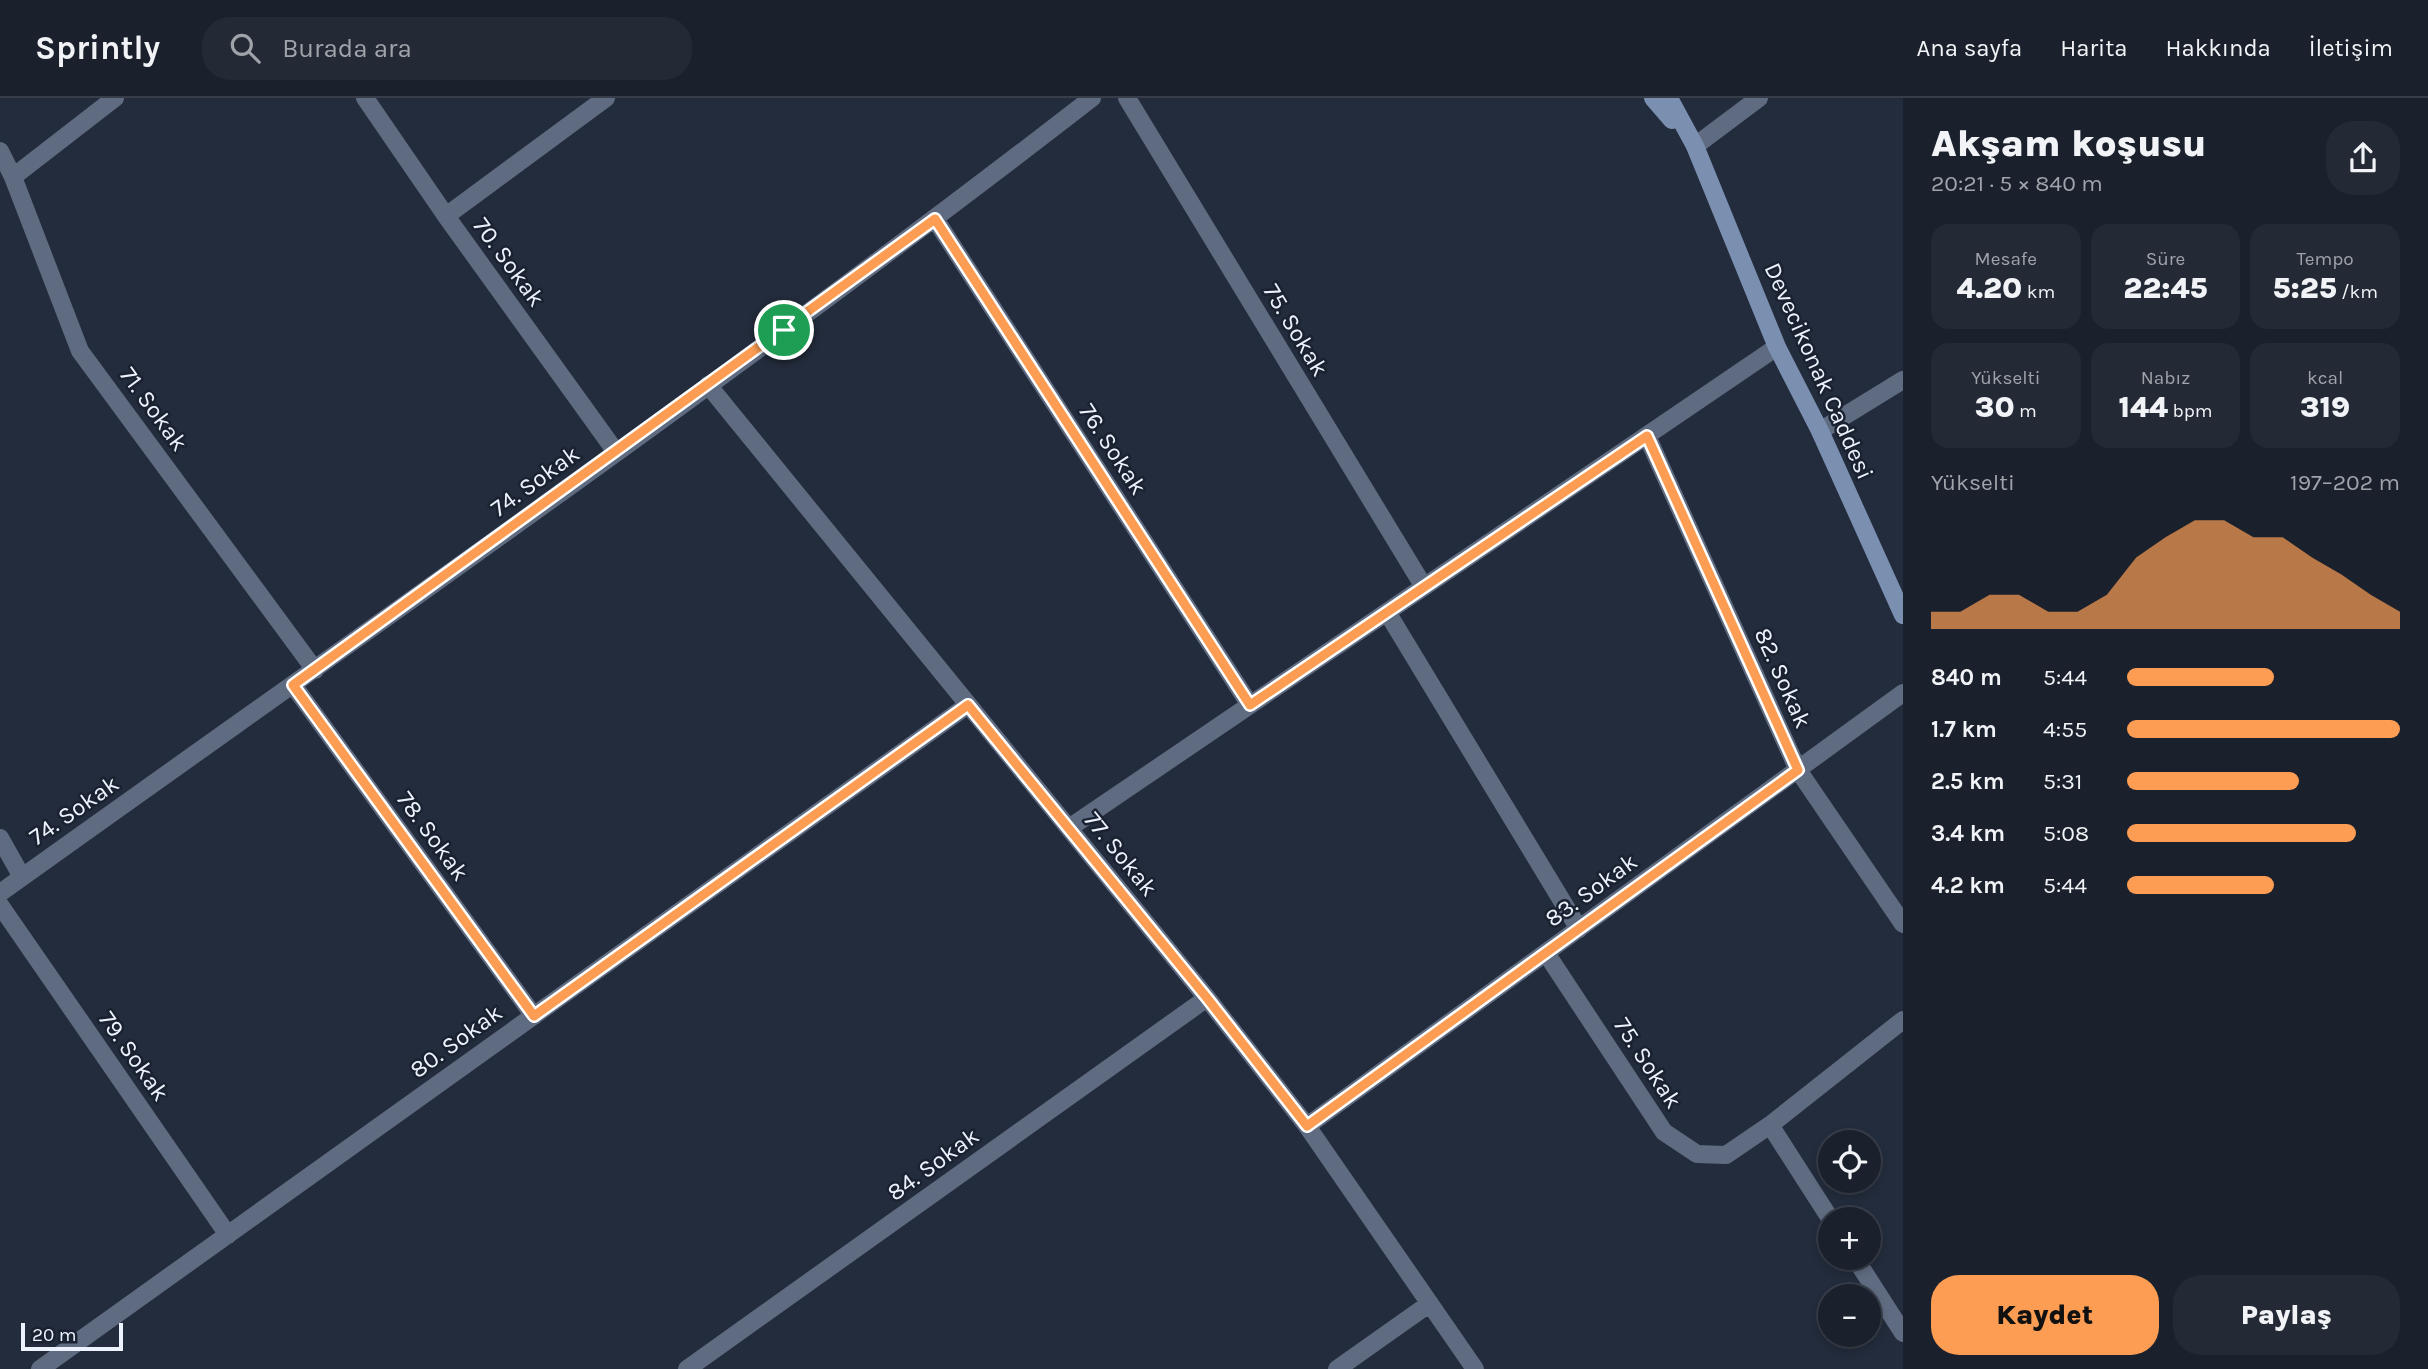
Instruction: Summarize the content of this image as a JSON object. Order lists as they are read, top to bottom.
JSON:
{
  "streets": {
    "main road": ["Devecikonak Caddesi"],
    "street": [
      "70. Sokak",
      "75. Sokak",
      "71. Sokak",
      "76. Sokak",
      "74. Sokak",
      "82. Sokak",
      "78. Sokak",
      "77. Sokak",
      "83. Sokak",
      "80. Sokak",
      "79. Sokak",
      "84. Sokak"
    ]
  },
  "crossings": [
    ["70. Sokak", "74. Sokak"],
    ["75. Sokak", "83. Sokak"],
    ["71. Sokak", "74. Sokak"],
    ["76. Sokak", "74. Sokak"],
    ["74. Sokak", "78. Sokak"],
    ["74. Sokak", "77. Sokak"],
    ["82. Sokak", "83. Sokak"],
    ["78. Sokak", "80. Sokak"],
    ["77. Sokak", "83. Sokak"],
    ["77. Sokak", "80. Sokak"],
    ["77. Sokak", "84. Sokak"],
    ["80. Sokak", "79. Sokak"]
  ],
  "scale_bar": "20 m",
  "page": {
    "header": "Sprintly",
    "search": "Burada ara",
    "nav": [
      "Ana sayfa",
      "Harita",
      "Hakkında",
      "İletişim"
    ],
    "heading": ["Akşam koşusu", "20:21 · 5 × 840 m"],
    "stats": [
      ["Mesafe", "4.20 km"],
      ["Süre", "22:45"],
      ["Tempo", "5:25 /km"],
      ["Yükselti", "30 m"],
      ["Nabız", "144 bpm"],
      ["kcal", "319"]
    ],
    "chart": ["Yükselti", "197–202 m"],
    "list": [
      {
        "name": "840 m",
        "note": "5:44"
      },
      {
        "name": "1.7 km",
        "note": "4:55"
      },
      {
        "name": "2.5 km",
        "note": "5:31"
      },
      {
        "name": "3.4 km",
        "note": "5:08"
      },
      {
        "name": "4.2 km",
        "note": "5:44"
      }
    ],
    "map_buttons": ["+", "−"],
    "buttons": ["Kaydet", "Paylaş"],
    "scale": "20 m"
  }
}
